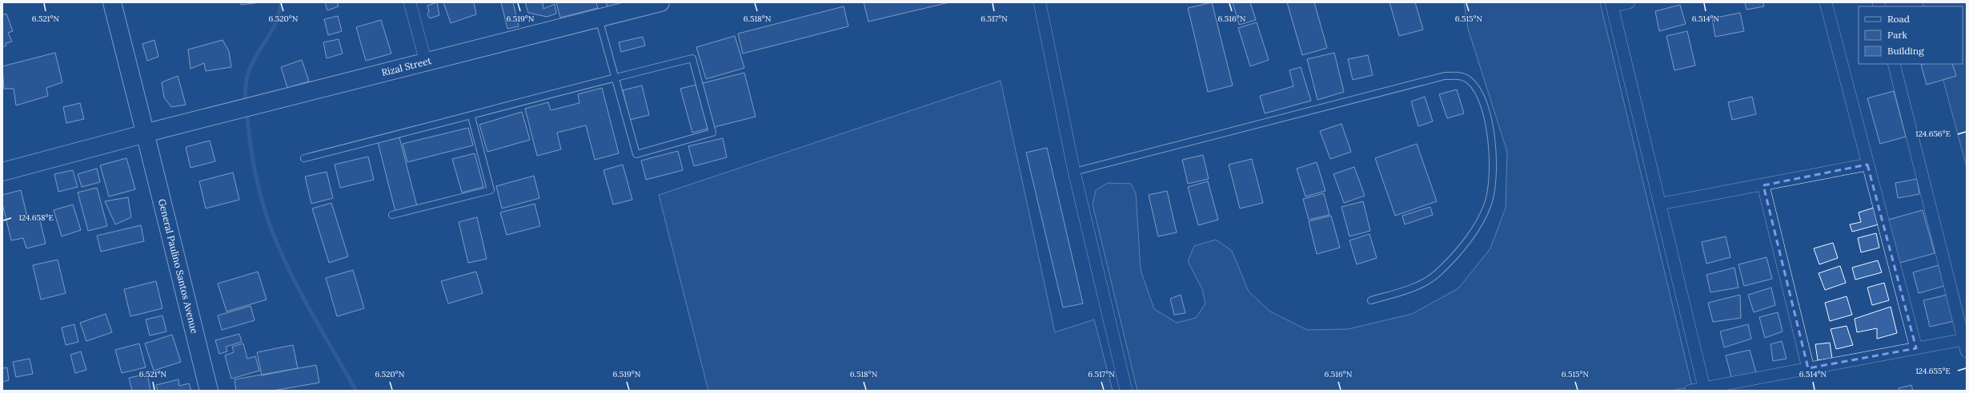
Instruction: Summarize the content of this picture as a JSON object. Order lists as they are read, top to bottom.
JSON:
{
  "streets": {
    "main road": ["Rizal Street", "General Paulino Santos Avenue"]
  },
  "crossings": [
    ["Rizal Street", "General Paulino Santos Avenue"]
  ],
  "legend": ["Road", "Park", "Building"],
  "coordinates": [
    "6.521°N",
    "6.520°N",
    "6.519°N",
    "6.518°N",
    "6.517°N",
    "6.516°N",
    "6.515°N",
    "6.514°N",
    "124.656°E",
    "124.658°E",
    "124.655°E"
  ]
}
